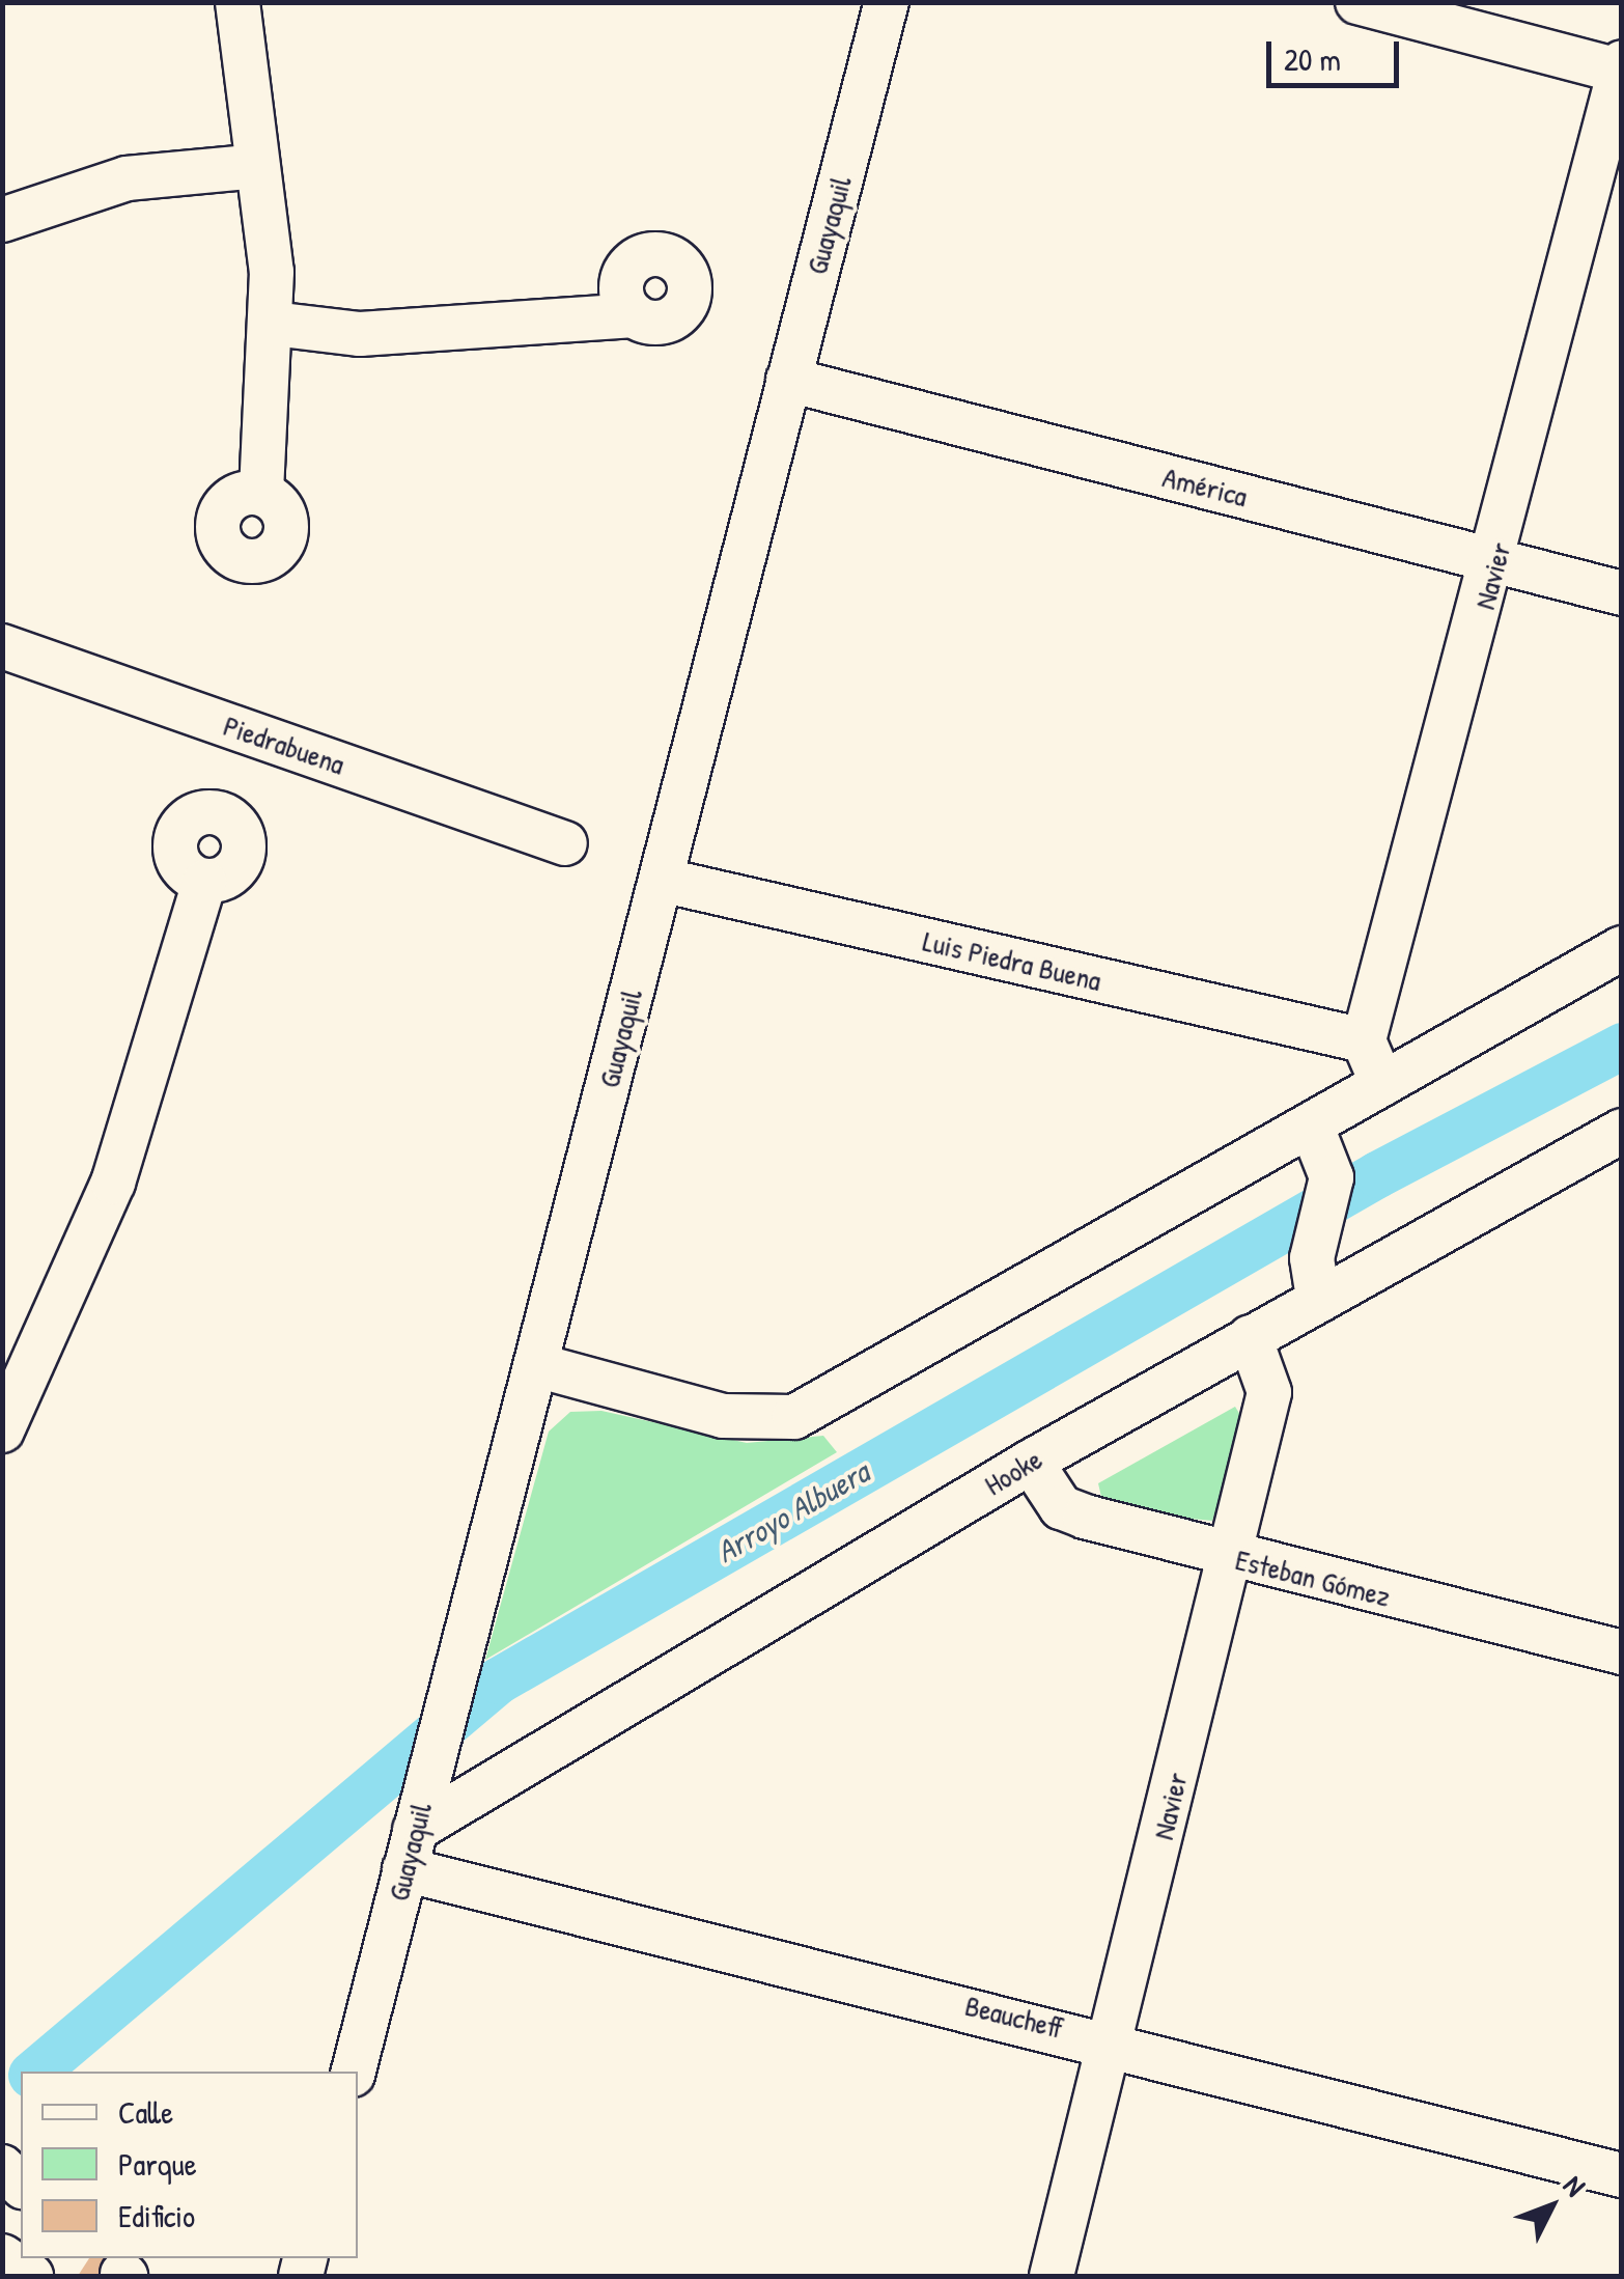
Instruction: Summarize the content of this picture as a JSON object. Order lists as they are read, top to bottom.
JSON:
{
  "streets": {
    "street": [
      "Guayaquil",
      "América",
      "Navier",
      "Piedrabuena",
      "Luis Piedra Buena",
      "Hooke",
      "Esteban Gómez",
      "Beaucheff"
    ]
  },
  "crossings": [
    ["Guayaquil", "América"],
    ["Guayaquil", "Luis Piedra Buena"],
    ["Guayaquil", "Hooke"],
    ["Guayaquil", "Beaucheff"],
    ["América", "Navier"],
    ["Navier", "Luis Piedra Buena"],
    ["Navier", "Hooke"],
    ["Navier", "Esteban Gómez"],
    ["Navier", "Beaucheff"],
    ["Hooke", "Esteban Gómez"],
    ["Hooke", "Beaucheff"]
  ],
  "water": ["Arroyo Albuera"],
  "legend": ["Calle", "Parque", "Edificio"],
  "scale_bar": "20 m",
  "north": "top right"
}
